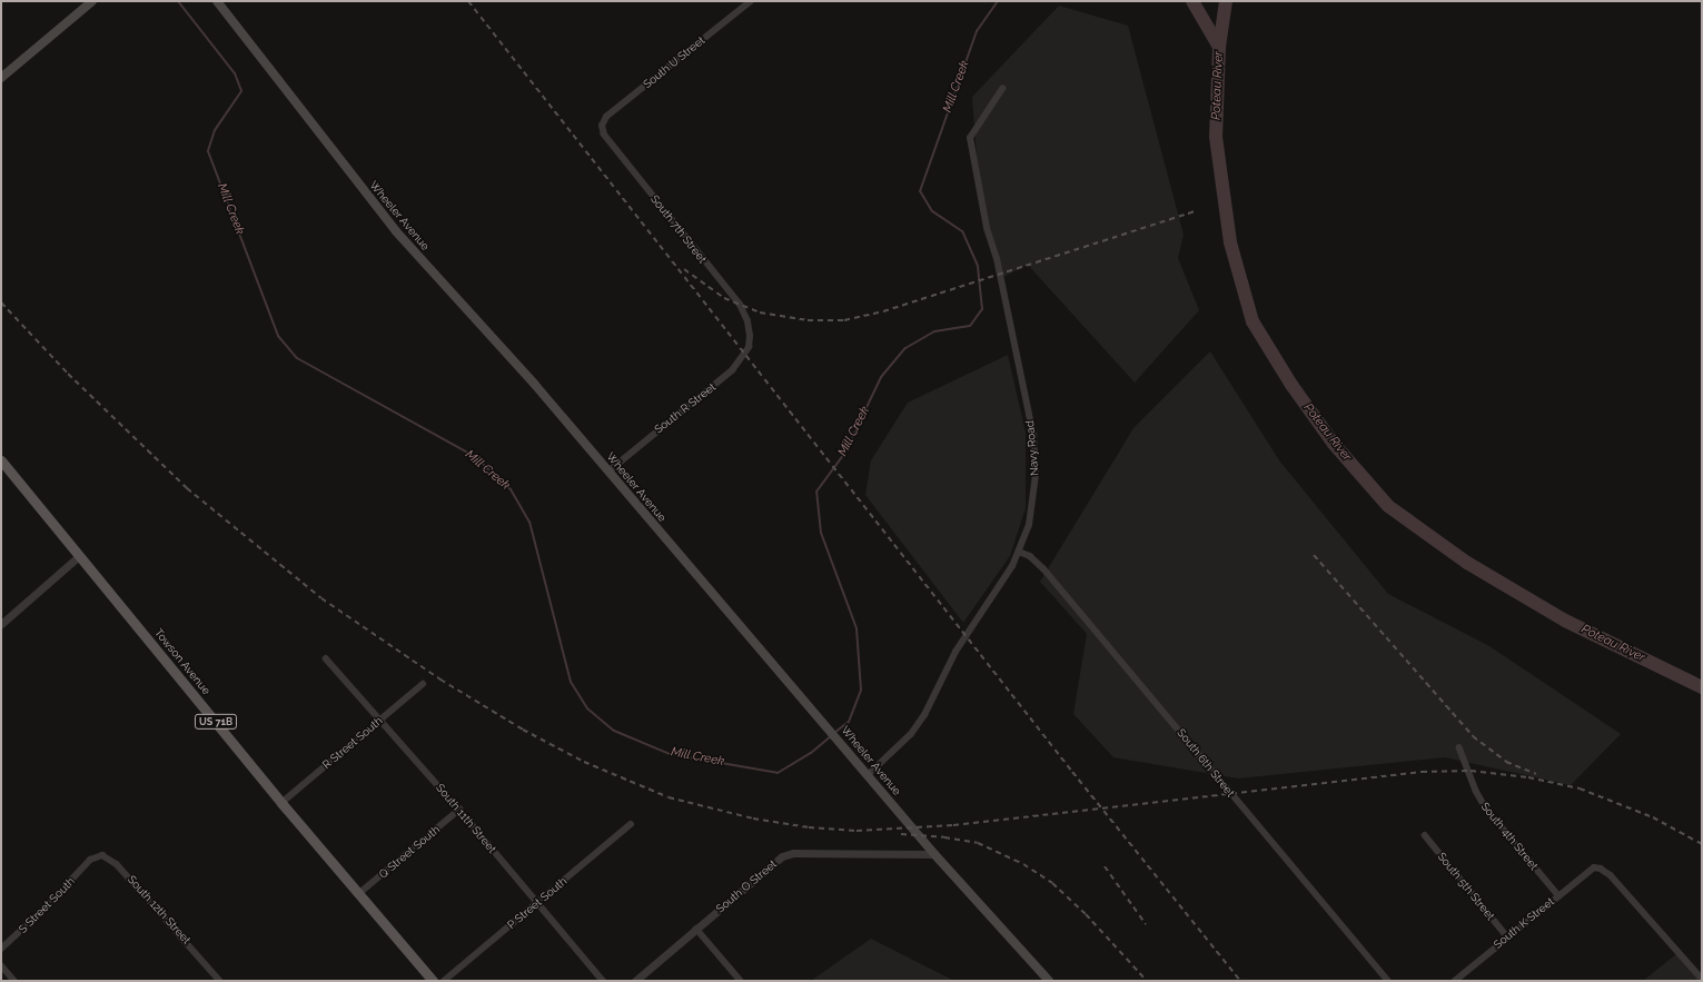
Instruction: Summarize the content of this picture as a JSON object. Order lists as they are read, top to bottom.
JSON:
{
  "streets": {
    "main road": ["Wheeler Avenue", "Towson Avenue", "US 71B"],
    "street": [
      "South U Street",
      "South 7th Street",
      "South R Street",
      "Navy Road",
      "R Street South",
      "South 6th Street",
      "South 11th Street",
      "South 4th Street",
      "Q Street South",
      "South O Street",
      "South 5th Street",
      "P Street South",
      "S Street South",
      "South 12th Street",
      "South K Street"
    ]
  },
  "crossings": [
    ["South U Street", "South 7th Street"],
    ["Wheeler Avenue", "South R Street"],
    ["Wheeler Avenue", "Navy Road"],
    ["Wheeler Avenue", "South O Street"],
    ["South 7th Street", "South R Street"],
    ["Navy Road", "South 6th Street"],
    ["Towson Avenue", "R Street South"],
    ["Towson Avenue", "Q Street South"],
    ["R Street South", "South 11th Street"],
    ["South 11th Street", "Q Street South"],
    ["South 11th Street", "P Street South"],
    ["South 4th Street", "South K Street"],
    ["South 5th Street", "South K Street"],
    ["S Street South", "South 12th Street"]
  ],
  "water": ["Poteau River", "Mill Creek"]
}
